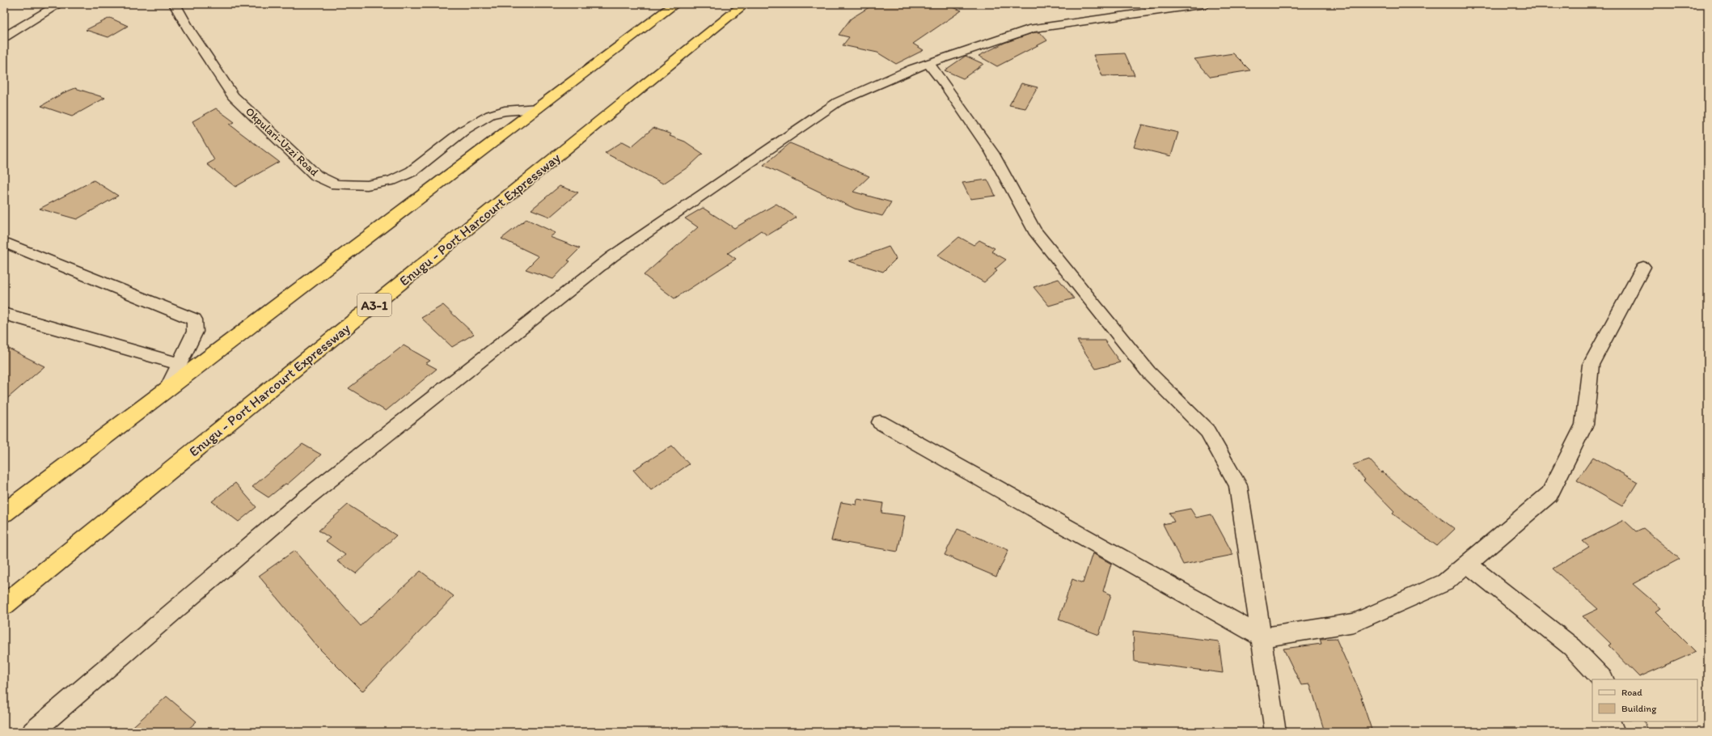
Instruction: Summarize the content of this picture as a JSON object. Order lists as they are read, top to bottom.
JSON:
{
  "streets": {
    "highway": ["Enugu - Port Harcourt Expressway", "A3-1"],
    "street": ["Okpulari-Uzzi Road"]
  },
  "legend": ["Road", "Building"]
}
